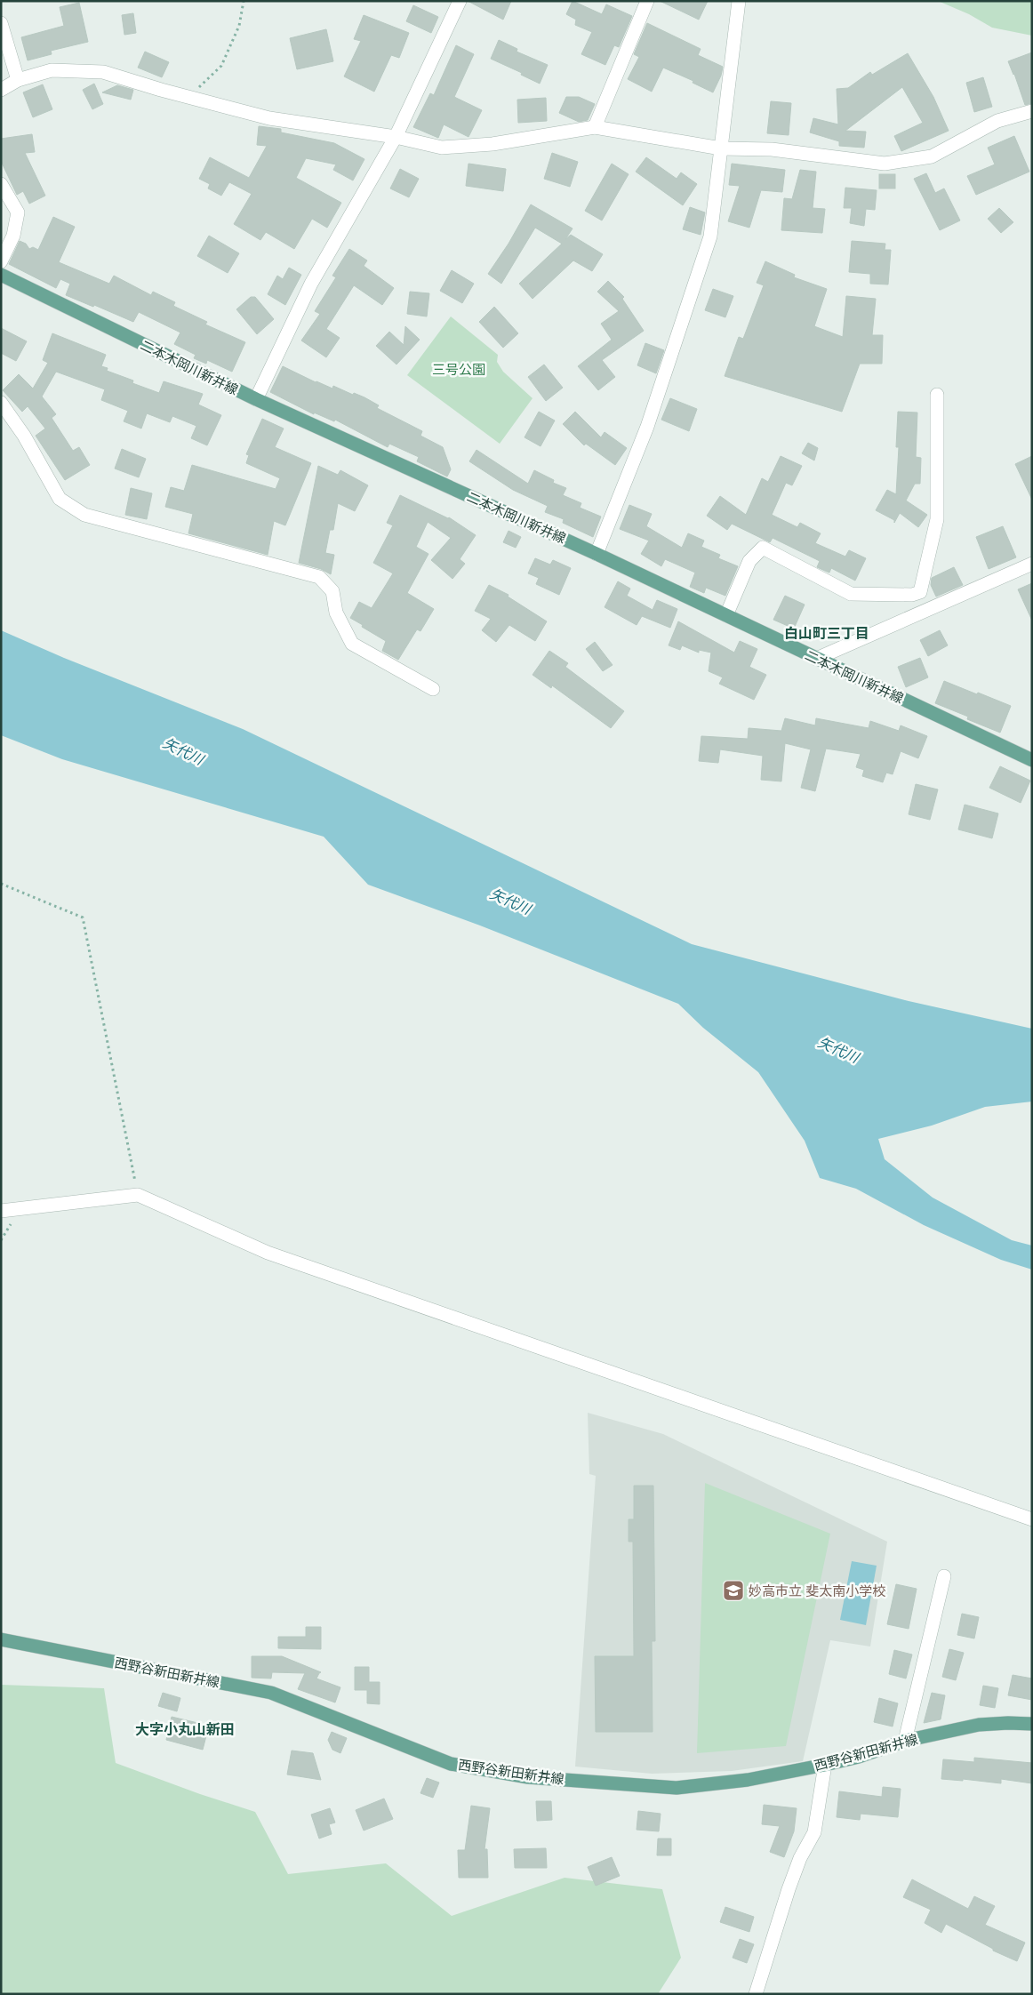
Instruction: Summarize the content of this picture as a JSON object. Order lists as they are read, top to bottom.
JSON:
{
  "streets": {
    "main road": ["二本木岡川新井線", "西野谷新田新井線"]
  },
  "districts": ["白山町三丁目", "大字小丸山新田"],
  "water": ["矢代川"],
  "parks": ["三号公園"],
  "places": {
    "school or university": ["妙高市立 斐太南小学校"]
  }
}
